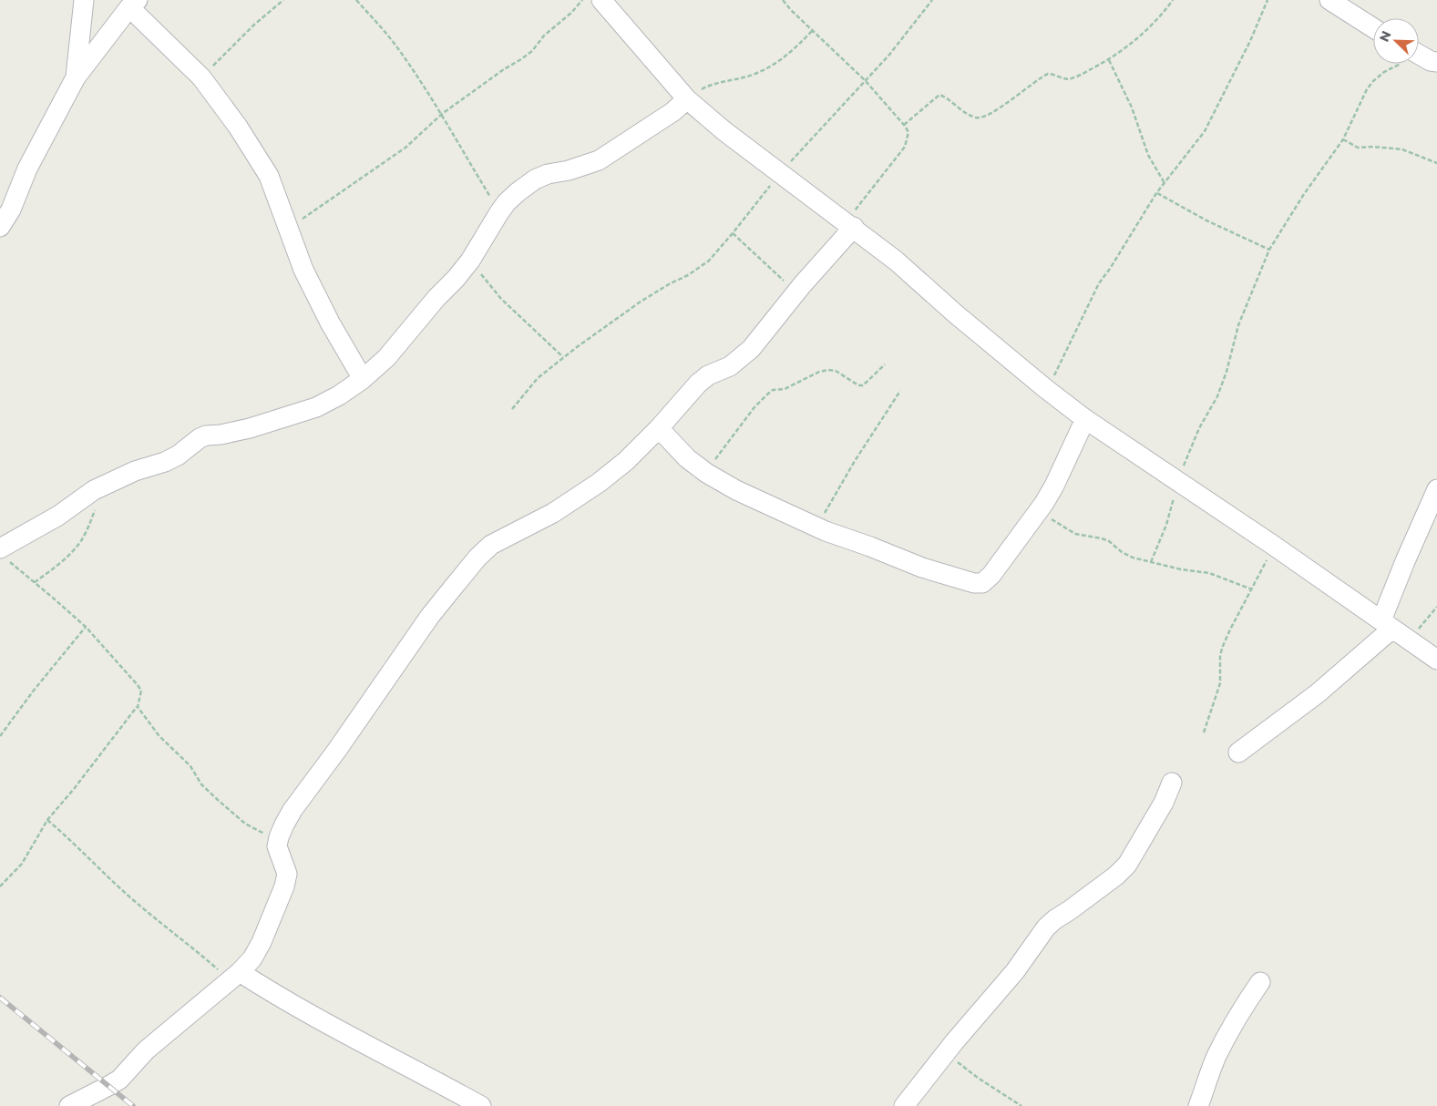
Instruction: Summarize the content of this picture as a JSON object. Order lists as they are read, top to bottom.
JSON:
{
  "north": "top left"
}
